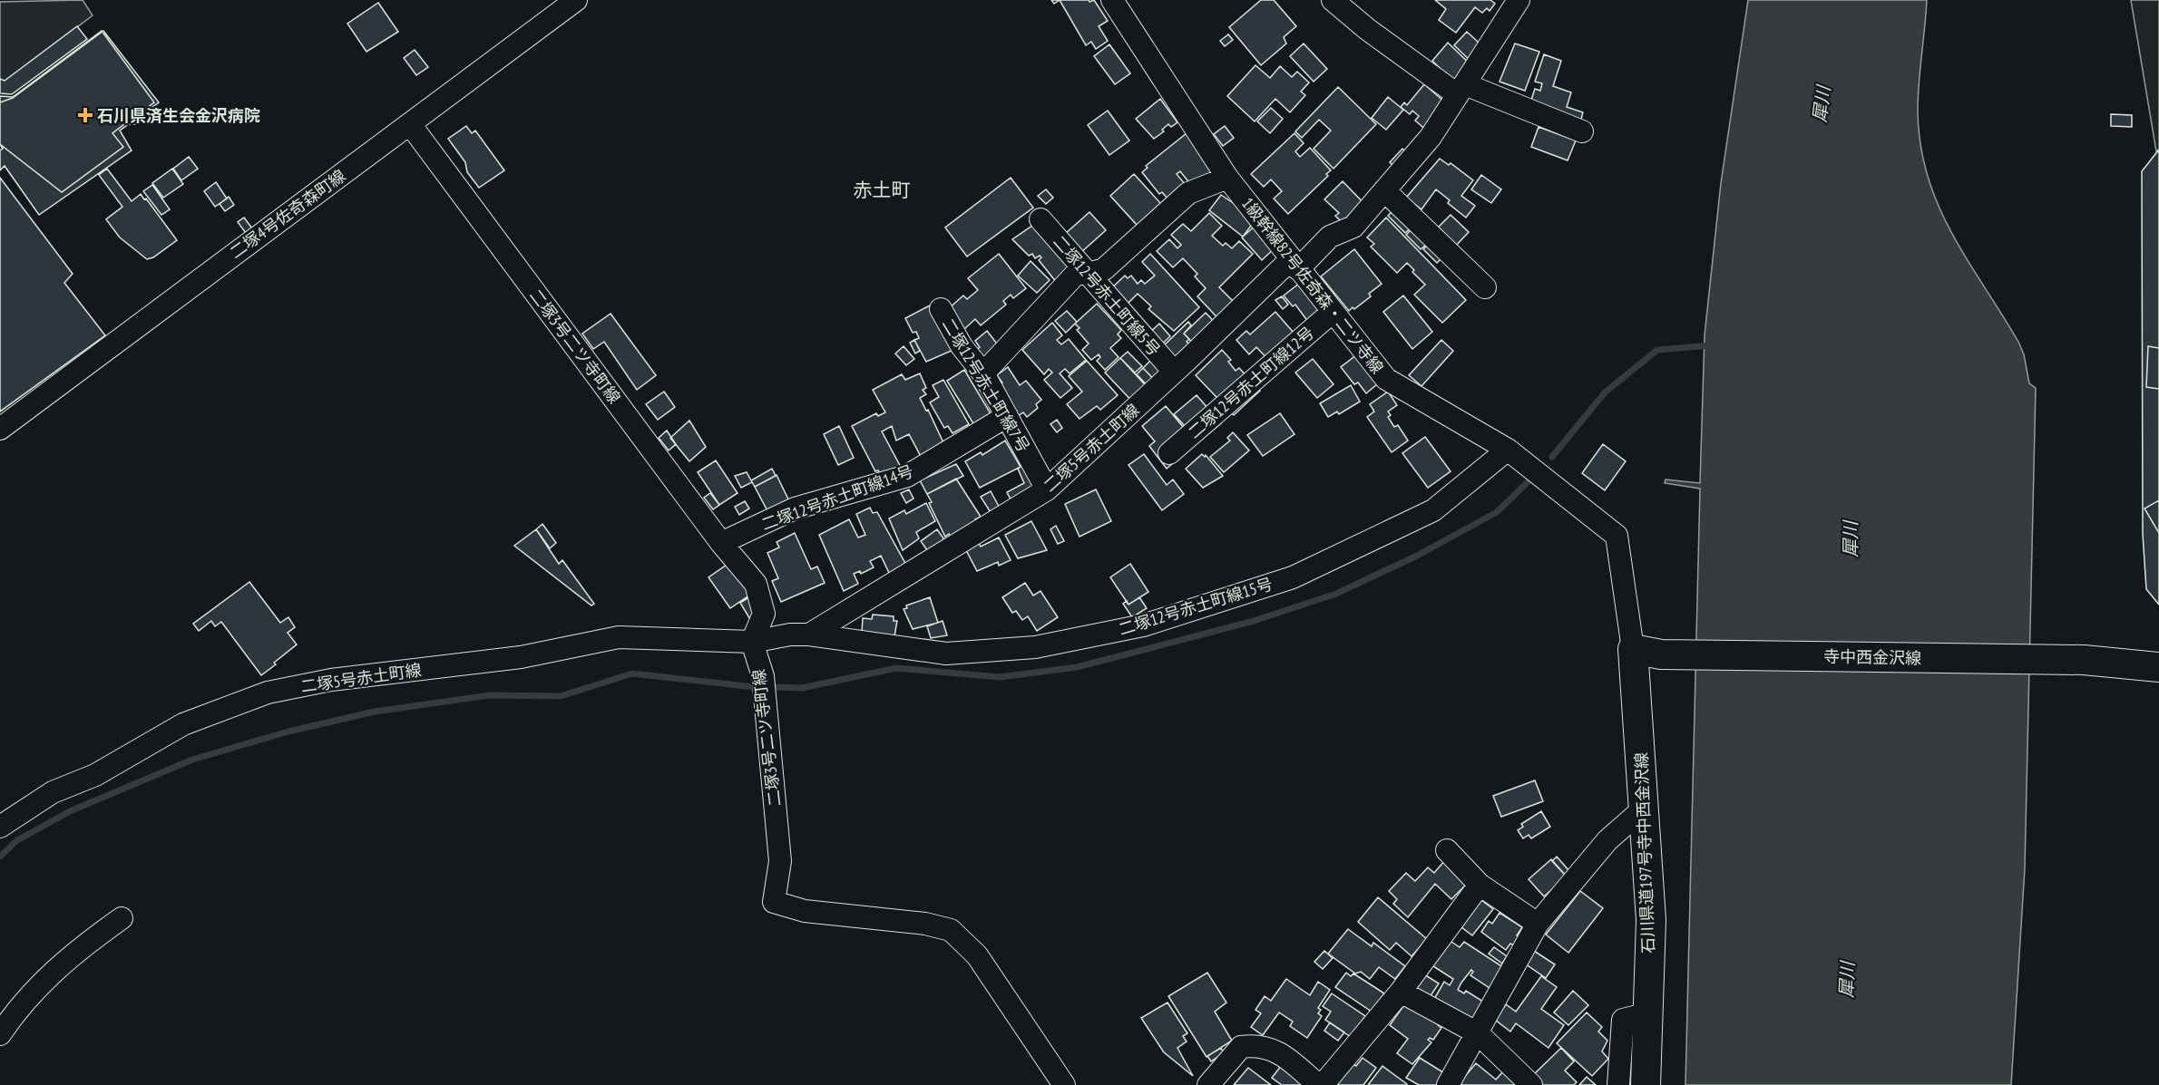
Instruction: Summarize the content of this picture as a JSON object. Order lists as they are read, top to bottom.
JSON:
{
  "streets": {
    "main road": ["寺中西金沢線", "石川県道197号寺中西金沢線"],
    "street": [
      "二塚4号佐奇森町線",
      "1級幹線82号佐奇森・二ツ寺線",
      "二塚12号赤土町線5号",
      "二塚3号二ツ寺町線",
      "二塚12号赤土町線12号",
      "二塚12号赤土町線7号",
      "二塚5号赤土町線",
      "二塚12号赤土町線14号",
      "二塚12号赤土町線15号"
    ]
  },
  "crossings": [
    ["二塚4号佐奇森町線", "二塚3号二ツ寺町線"],
    ["1級幹線82号佐奇森・二ツ寺線", "二塚12号赤土町線12号"],
    ["1級幹線82号佐奇森・二ツ寺線", "二塚5号赤土町線"],
    ["1級幹線82号佐奇森・二ツ寺線", "二塚12号赤土町線15号"],
    ["1級幹線82号佐奇森・二ツ寺線", "寺中西金沢線"],
    ["1級幹線82号佐奇森・二ツ寺線", "石川県道197号寺中西金沢線"],
    ["二塚12号赤土町線5号", "二塚5号赤土町線"],
    ["二塚3号二ツ寺町線", "二塚5号赤土町線"],
    ["二塚3号二ツ寺町線", "二塚12号赤土町線14号"],
    ["二塚3号二ツ寺町線", "二塚12号赤土町線15号"],
    ["二塚12号赤土町線7号", "二塚5号赤土町線"],
    ["二塚12号赤土町線7号", "二塚12号赤土町線14号"],
    ["二塚5号赤土町線", "二塚12号赤土町線15号"],
    ["寺中西金沢線", "石川県道197号寺中西金沢線"]
  ],
  "districts": ["赤土町"],
  "water": ["犀川"],
  "places": {
    "health": ["石川県済生会金沢病院"]
  }
}
